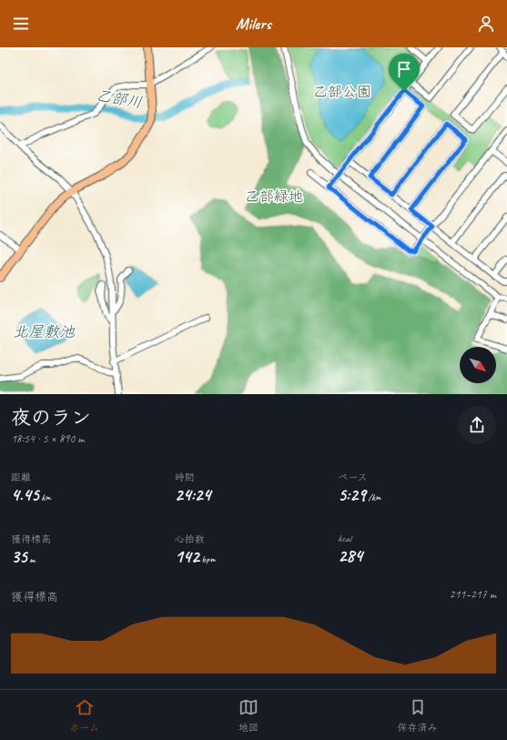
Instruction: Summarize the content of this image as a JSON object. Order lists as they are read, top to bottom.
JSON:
{
  "water": ["乙部川", "北屋敷池"],
  "parks": ["乙部公園", "乙部緑地"],
  "north": "bottom right",
  "page": {
    "header": "Milers",
    "heading": ["夜のラン", "18:54 · 5 × 890 m"],
    "stats": [
      ["距離", "4.45 km"],
      ["時間", "24:24"],
      ["ペース", "5:29 /km"],
      ["獲得標高", "35 m"],
      ["心拍数", "142 bpm"],
      ["kcal", "284"]
    ],
    "chart": ["獲得標高", "211–217 m"],
    "tabs": ["ホーム", "地図", "保存済み"]
  }
}
